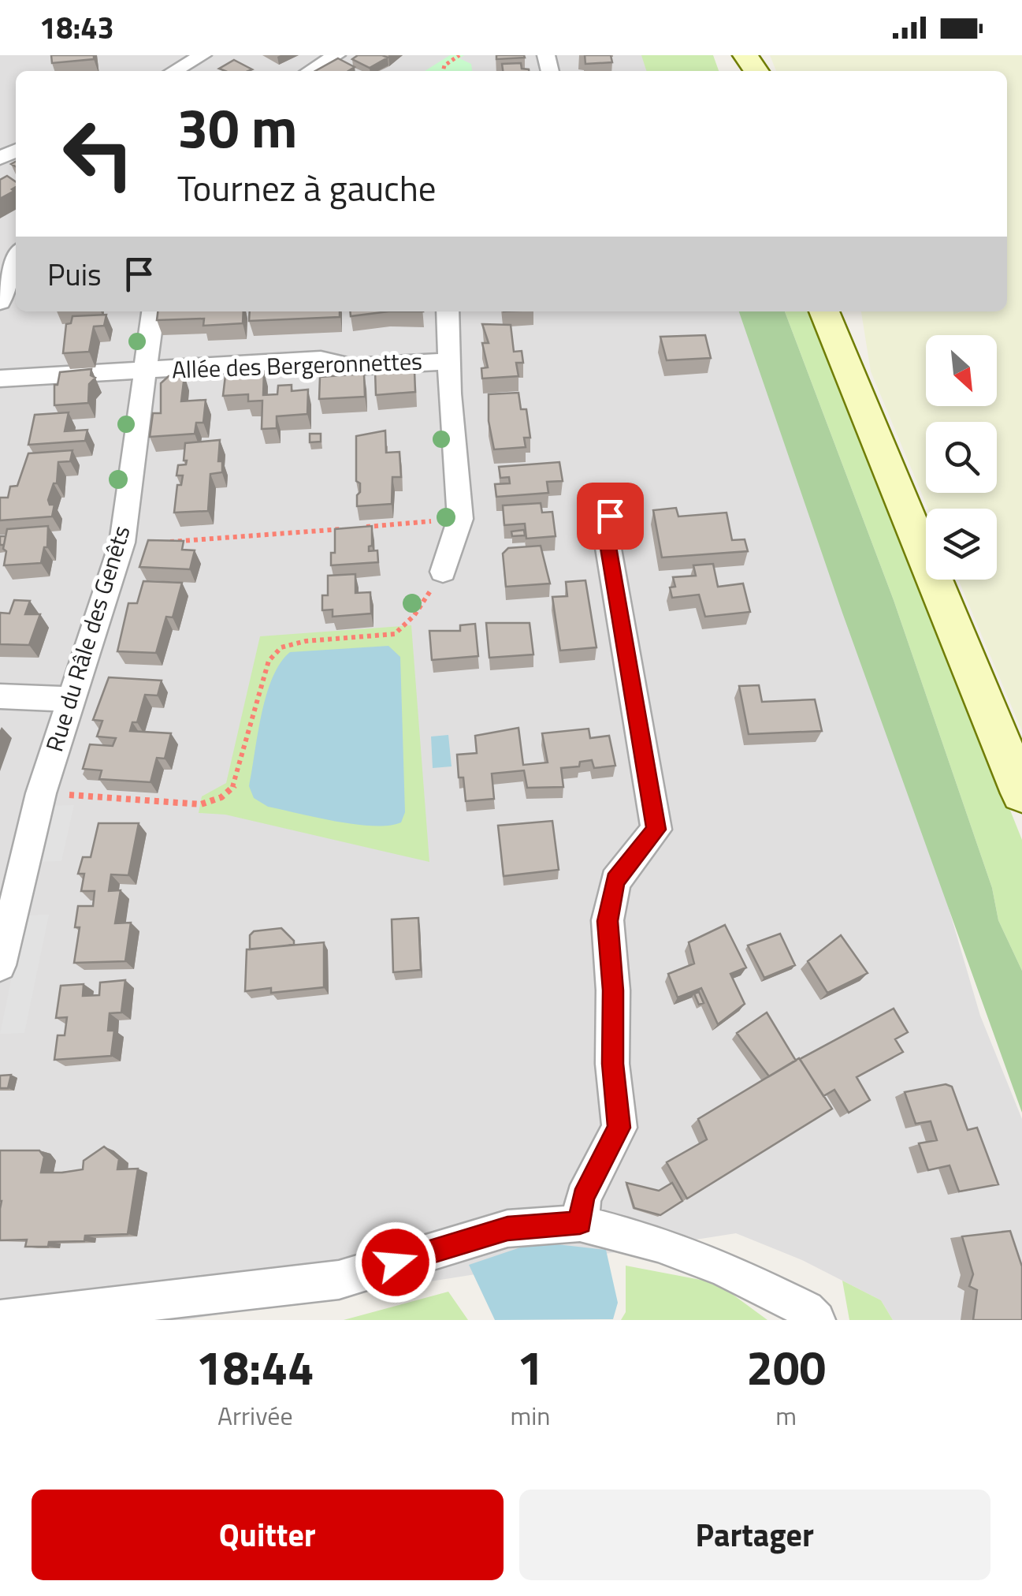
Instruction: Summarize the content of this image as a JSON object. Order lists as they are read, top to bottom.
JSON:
{
  "streets": {
    "street": ["Allée des Bergeronnettes", "Rue du Râle des Genêts"]
  },
  "crossings": [
    ["Allée des Bergeronnettes", "Rue du Râle des Genêts"]
  ],
  "north": "bottom right",
  "page": {
    "status": "18:43",
    "turn": ["30 m", "Tournez à gauche"],
    "then": "Puis",
    "eta": [
      "18:44",
      "Arrivée",
      "1",
      "min",
      "200",
      "m"
    ],
    "buttons": ["Quitter", "Partager"]
  }
}
